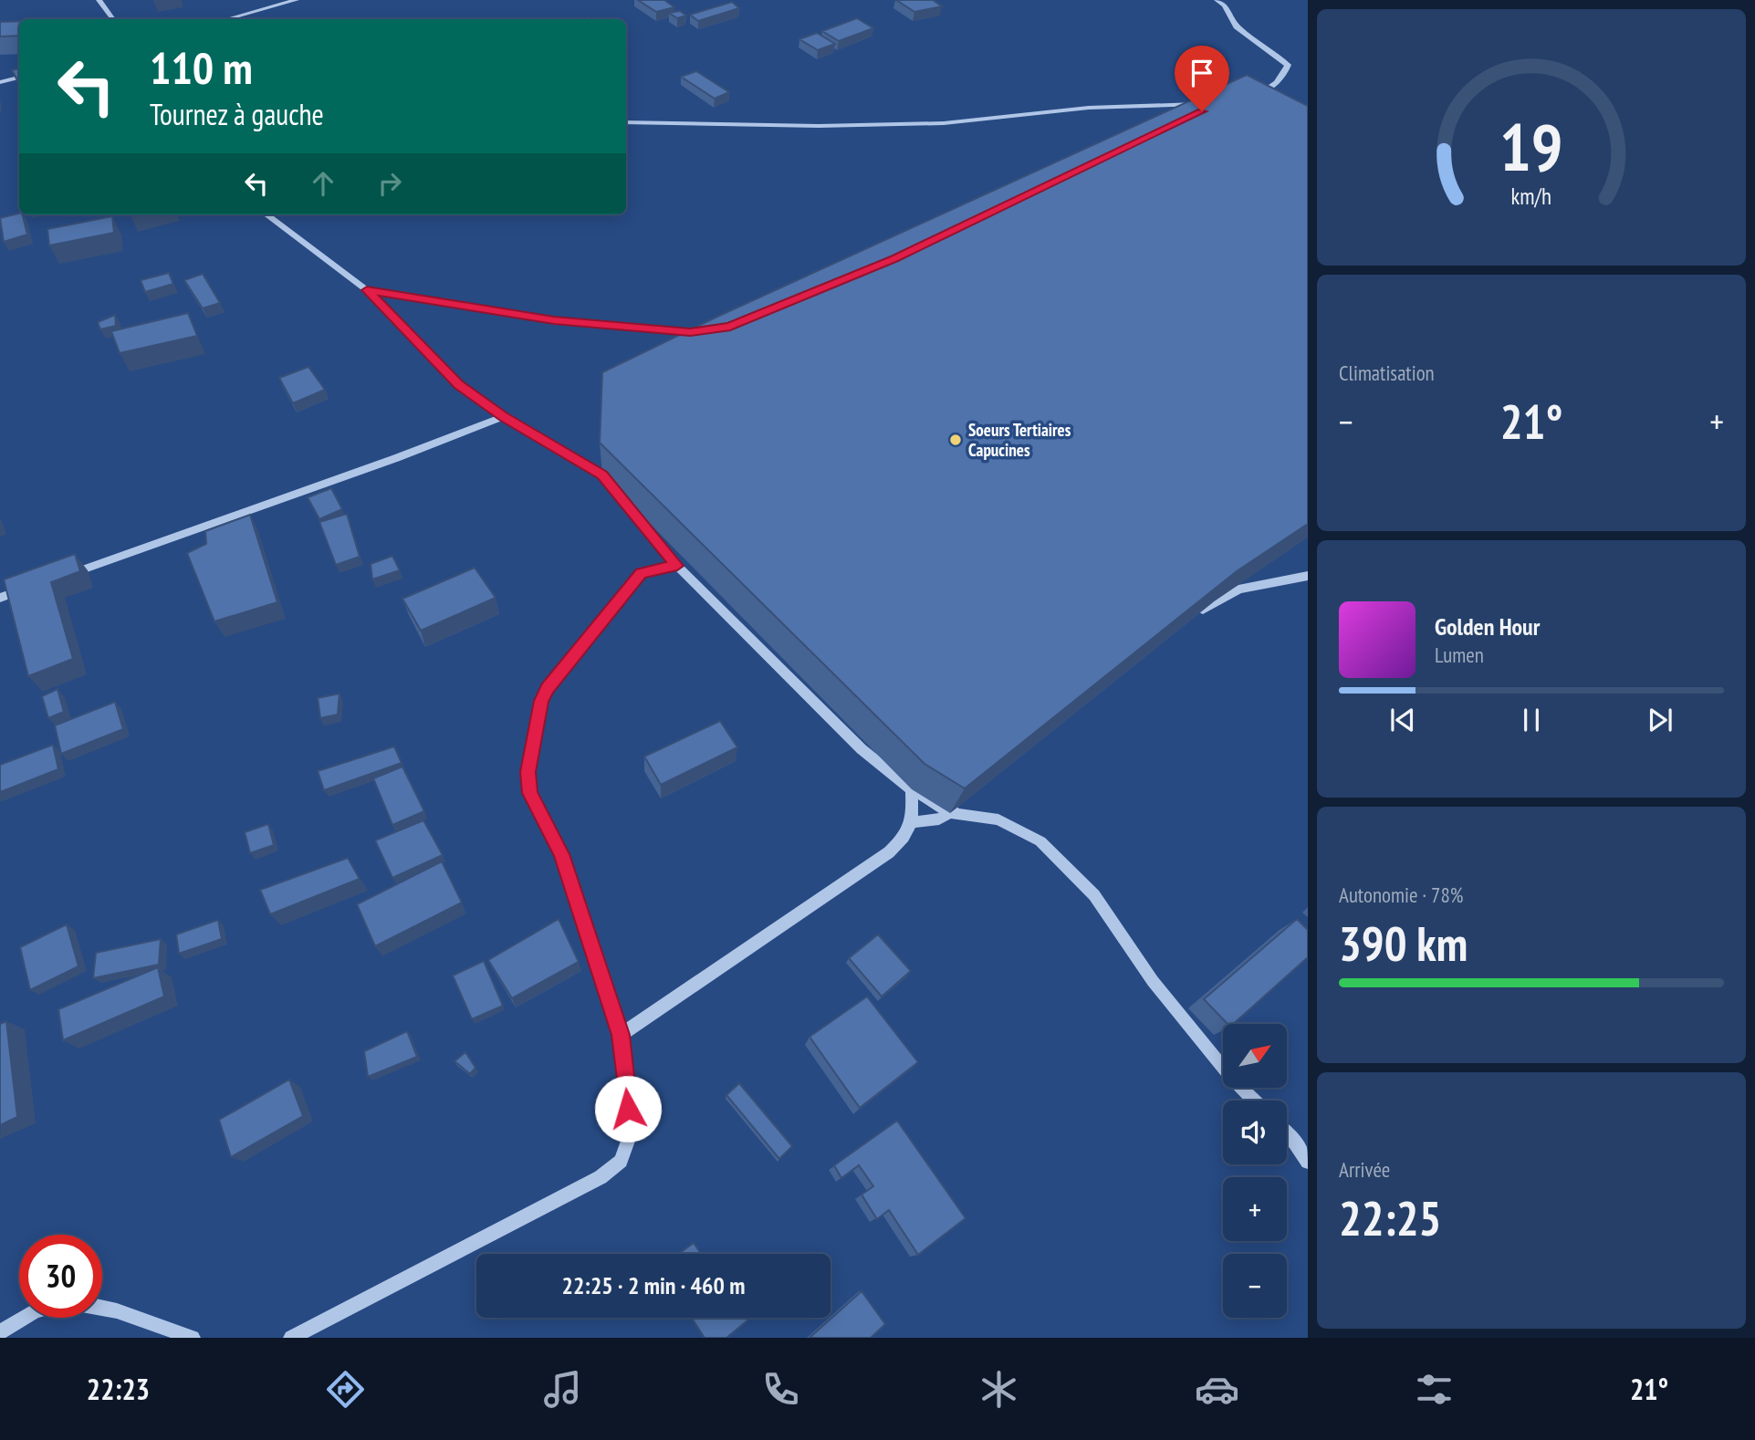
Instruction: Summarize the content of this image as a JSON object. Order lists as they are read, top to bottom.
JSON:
{
  "places": ["Soeurs Tertiaires Capucines"],
  "north": "top right",
  "page": {
    "turn": ["110 m", "Tournez à gauche"],
    "tile": [
      "Climatisation",
      ["Autonomie · 78%", "390 km"],
      ["Arrivée", "22:25"]
    ],
    "heat": ["−", "21°", "+"],
    "song": ["Golden Hour", "Lumen"],
    "map_buttons": ["+", "−"],
    "limit": "30",
    "trip": "22:25 · 2 min · 460 m",
    "tabs": ["22:23", "21°"],
    "gauge": ["19", "km/h"]
  }
}
